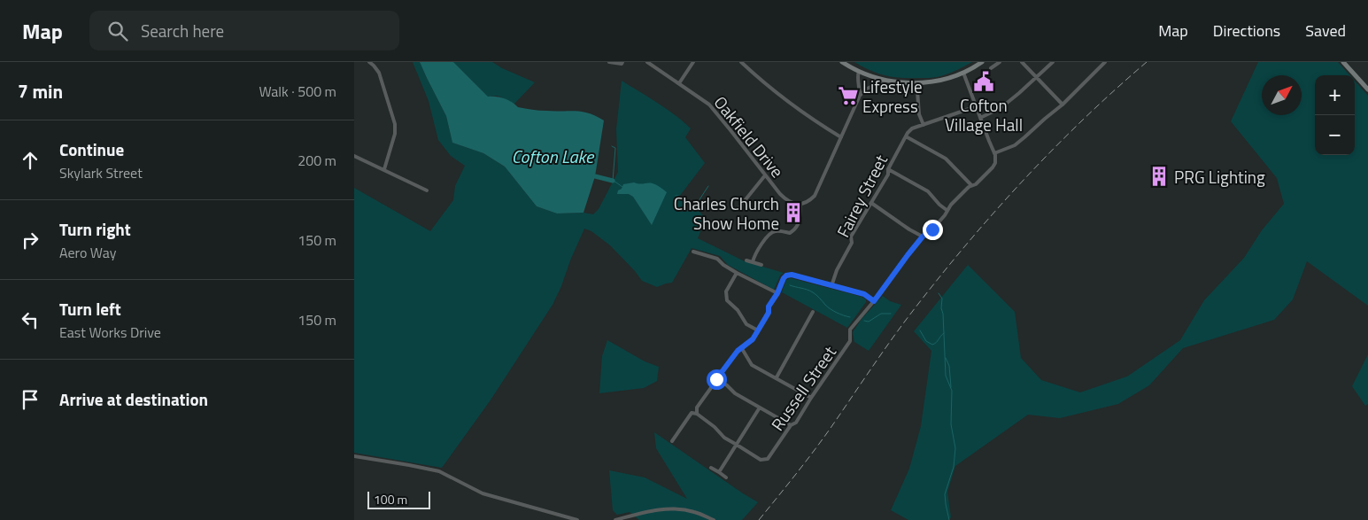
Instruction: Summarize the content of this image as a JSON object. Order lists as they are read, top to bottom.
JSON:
{
  "streets": {
    "street": ["Oakfield Drive", "Fairey Street", "Russell Street"]
  },
  "water": ["Cofton Lake"],
  "places": {
    "public building": ["Cofton Village Hall"],
    "supermarket": ["Lifestyle Express"],
    "building": ["PRG Lighting", "Charles Church Show Home"]
  },
  "scale_bar": "100 m",
  "north": "top right",
  "page": {
    "header": "Map",
    "search": "Search here",
    "nav": ["Map", "Directions", "Saved"],
    "heading": ["7 min", "Walk · 500 m"],
    "map_buttons": ["+", "−"],
    "list": [
      ["Continue", "Skylark Street", "200 m"],
      ["Turn right", "Aero Way", "150 m"],
      ["Turn left", "East Works Drive", "150 m"],
      "Arrive at destination"
    ],
    "scale": "100 m"
  }
}
